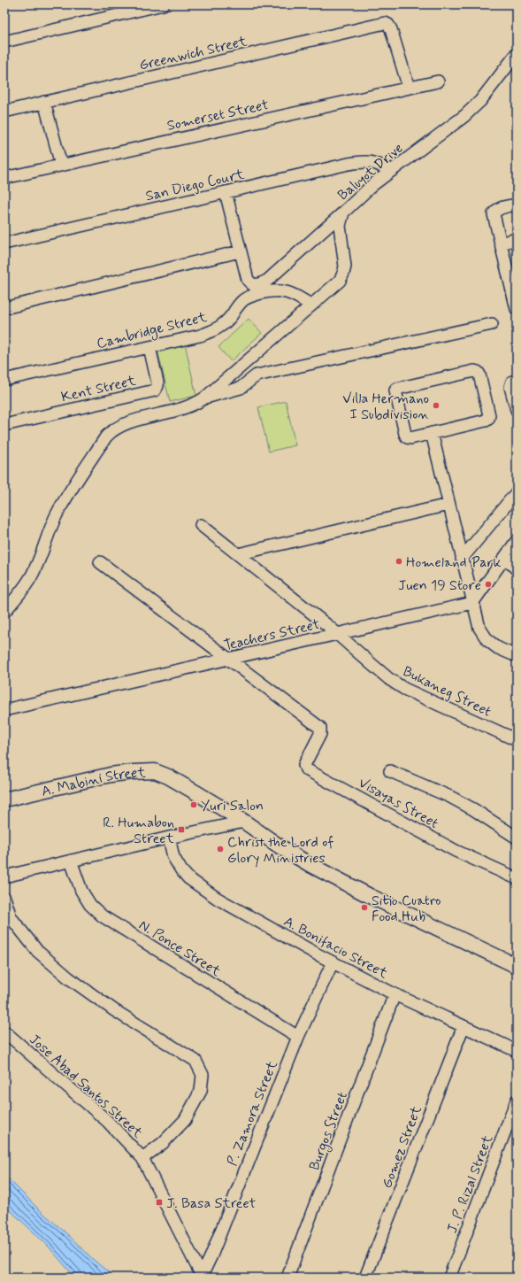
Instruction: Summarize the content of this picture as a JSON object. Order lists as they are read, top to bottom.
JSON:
{
  "streets": {
    "street": [
      "Greenwich Street",
      "Somerset Street",
      "Baluyot Drive",
      "San Diego Court",
      "Cambridge Street",
      "Kent Street",
      "Teachers Street",
      "Bukaneg Street",
      "A. Mabini Street",
      "Visayas Street",
      "A. Bonifacio Street",
      "N. Ponce Street",
      "Jose Abad Santos Street",
      "P. Zamora Street",
      "Burgos Street",
      "Gomez Street",
      "J. P. Rizal Street"
    ]
  },
  "crossings": [
    ["Greenwich Street", "Somerset Street"],
    ["Baluyot Drive", "San Diego Court"],
    ["Baluyot Drive", "Cambridge Street"],
    ["Cambridge Street", "Kent Street"],
    ["Teachers Street", "Bukaneg Street"],
    ["Teachers Street", "Visayas Street"],
    ["A. Bonifacio Street", "P. Zamora Street"],
    ["A. Bonifacio Street", "Burgos Street"],
    ["A. Bonifacio Street", "Gomez Street"],
    ["N. Ponce Street", "P. Zamora Street"],
    ["Jose Abad Santos Street", "P. Zamora Street"]
  ],
  "places": {
    "other": [
      "Villa Hermano I Subdivision",
      "Homeland Park",
      "Juen 19 Store",
      "Yuri Salon",
      "Christ the Lord of Glory Ministries",
      "Sitio Cuatro Food Hub"
    ],
    "transit": ["R. Humabon Street", "J. Basa Street"]
  }
}
